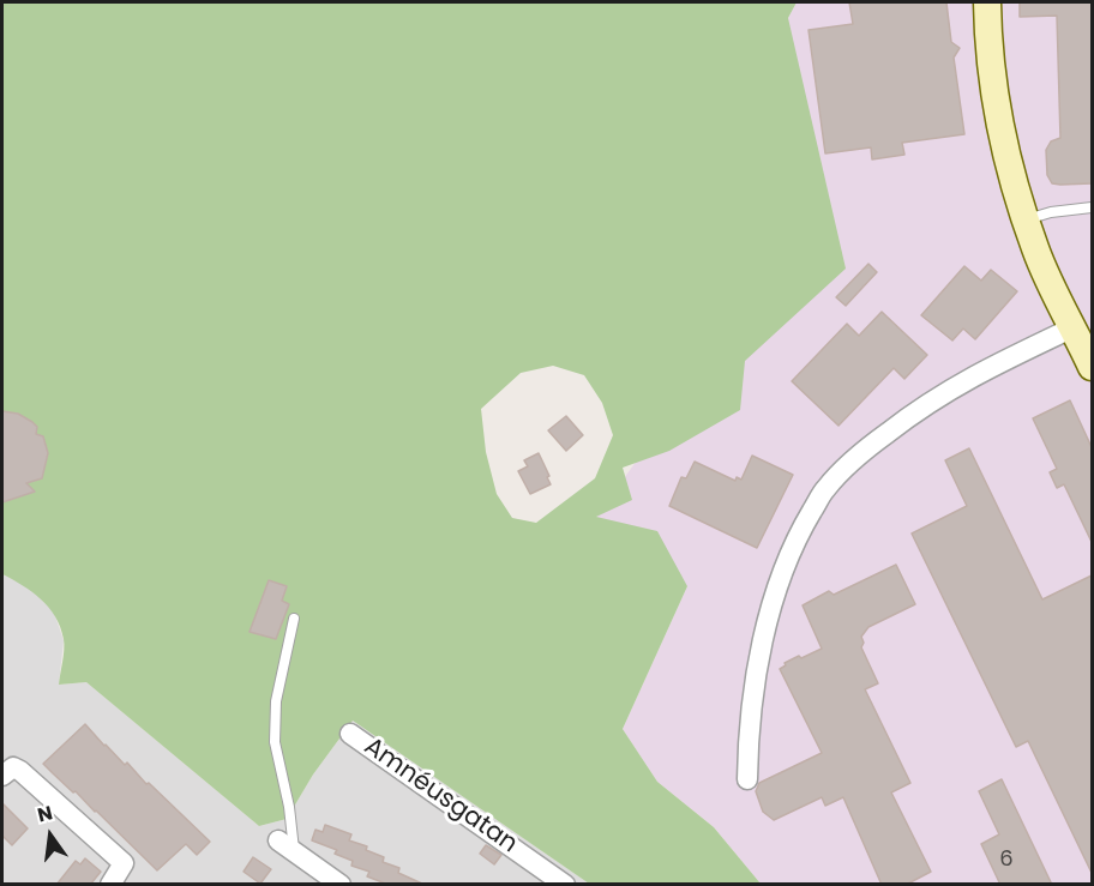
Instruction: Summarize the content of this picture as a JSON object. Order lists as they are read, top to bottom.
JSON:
{
  "streets": {
    "street": ["Amnéusgatan"]
  },
  "house_numbers": ["6"],
  "north": "top"
}
